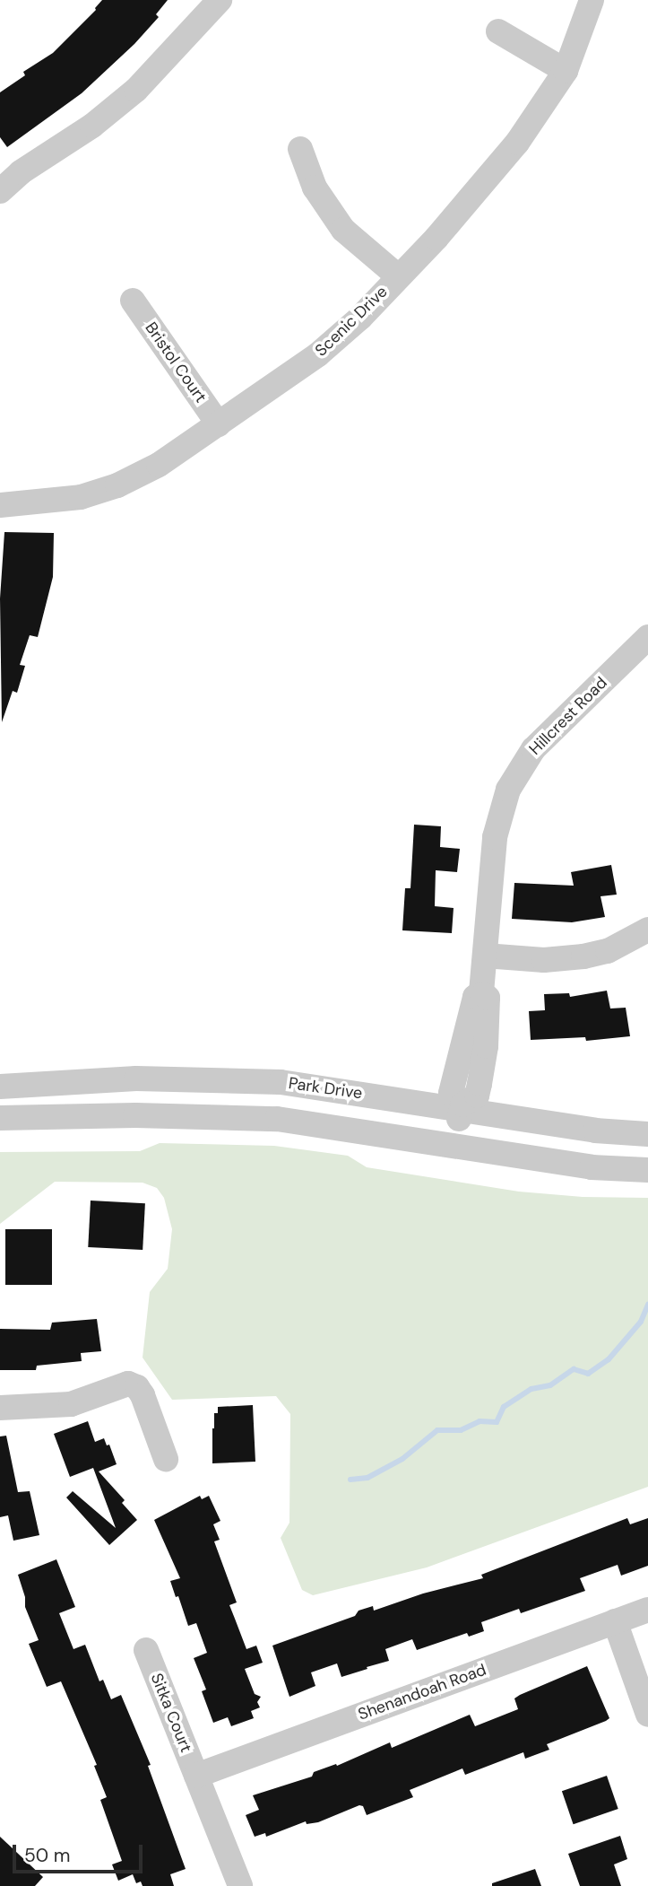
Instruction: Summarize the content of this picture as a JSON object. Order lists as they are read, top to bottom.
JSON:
{
  "streets": {
    "street": [
      "Scenic Drive",
      "Bristol Court",
      "Hillcrest Road",
      "Park Drive",
      "Shenandoah Road",
      "Sitka Court"
    ]
  },
  "crossings": [
    ["Scenic Drive", "Bristol Court"],
    ["Hillcrest Road", "Park Drive"],
    ["Shenandoah Road", "Sitka Court"]
  ],
  "scale_bar": "50 m"
}
